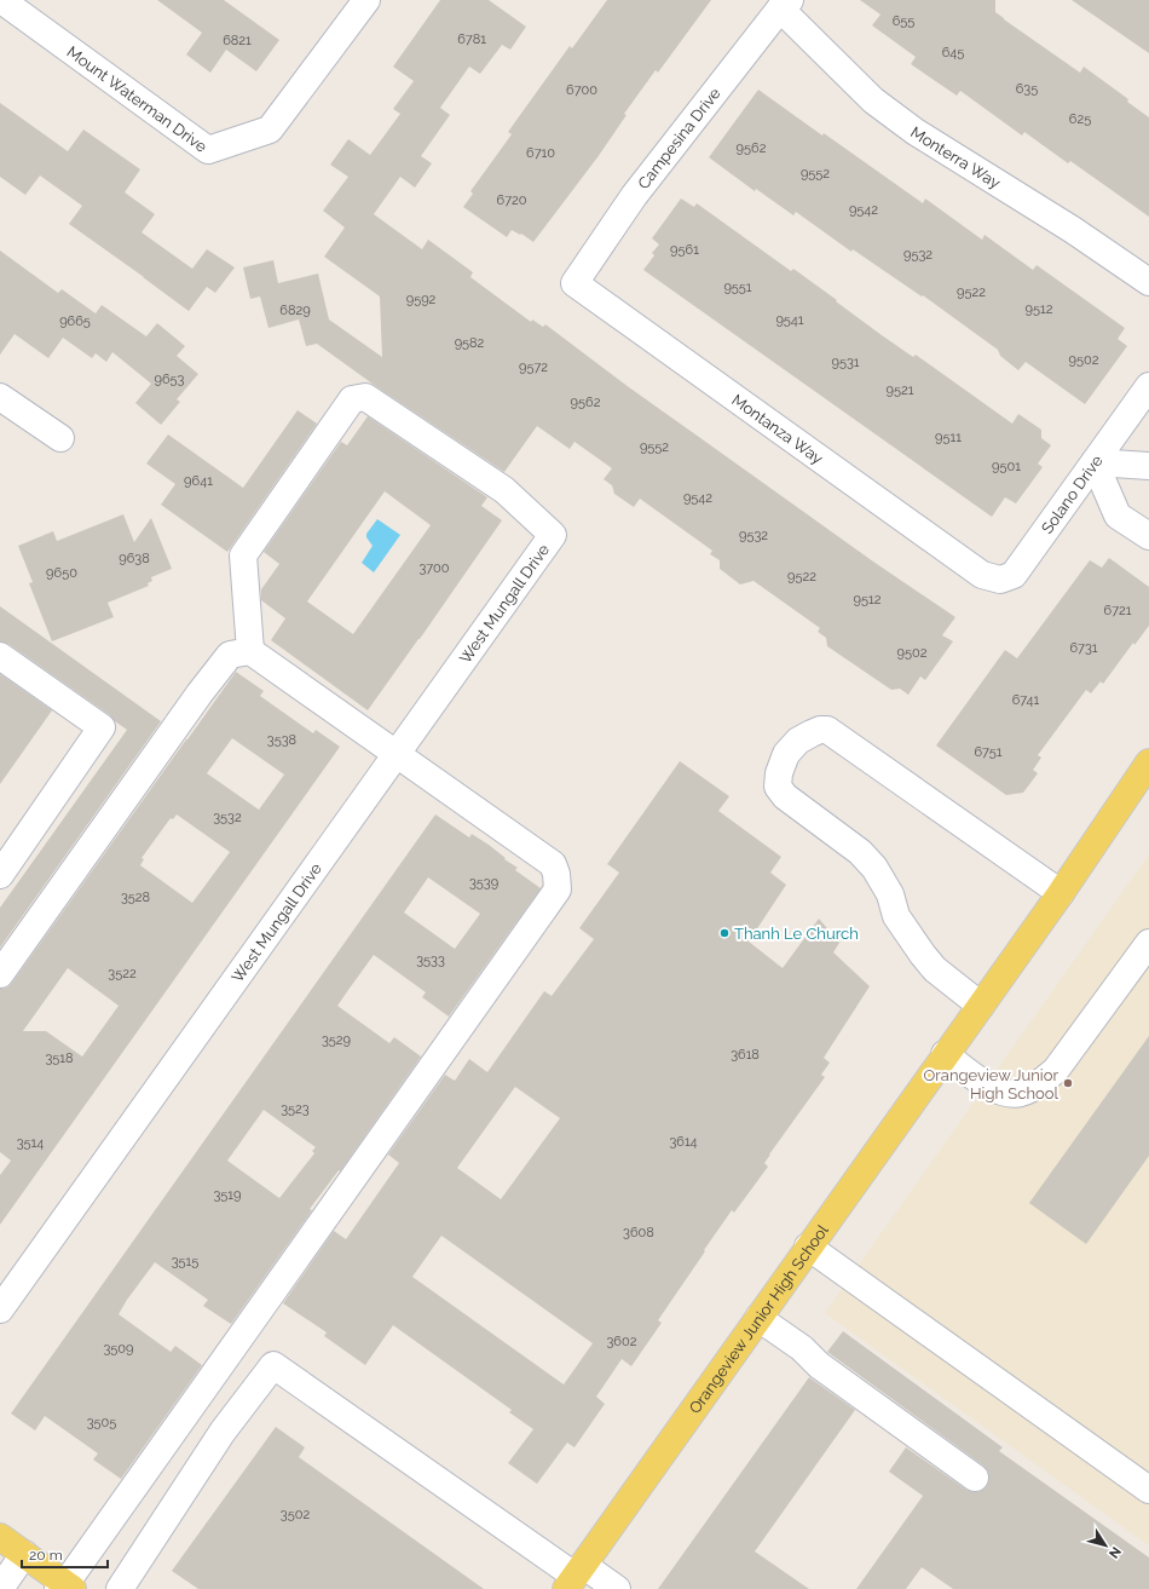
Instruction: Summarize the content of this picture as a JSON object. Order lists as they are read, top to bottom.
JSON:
{
  "streets": {
    "main road": ["Orangeview Junior High School"],
    "street": [
      "Mount Waterman Drive",
      "Campesina Drive",
      "Monterra Way",
      "Montanza Way",
      "Solano Drive",
      "West Mungall Drive"
    ]
  },
  "crossings": [
    ["Campesina Drive", "Monterra Way"],
    ["Campesina Drive", "Montanza Way"],
    ["Montanza Way", "Solano Drive"]
  ],
  "places": ["Thanh Le Church", "Orangeview Junior High School"],
  "house_numbers": [
    "655",
    "6781",
    "6821",
    "645",
    "635",
    "6700",
    "625",
    "9562",
    "6710",
    "9552",
    "6720",
    "9542",
    "9561",
    "9532",
    "9551",
    "9522",
    "9592",
    "9512",
    "6829",
    "9541",
    "9665",
    "9582",
    "9502",
    "9531",
    "9572",
    "9653",
    "9521",
    "9562",
    "9511",
    "9552",
    "9501",
    "9641",
    "9542",
    "9532",
    "9638",
    "3700",
    "9650",
    "9522",
    "9512",
    "6721",
    "6731",
    "9502",
    "6741",
    "3538",
    "6751",
    "3532",
    "3539",
    "3528",
    "3533",
    "3522",
    "3529",
    "3618",
    "3518",
    "3523",
    "3614",
    "3514",
    "3519",
    "3608",
    "3515",
    "3602",
    "3509",
    "3505",
    "3502"
  ],
  "scale_bar": "20 m",
  "north": "bottom right"
}
